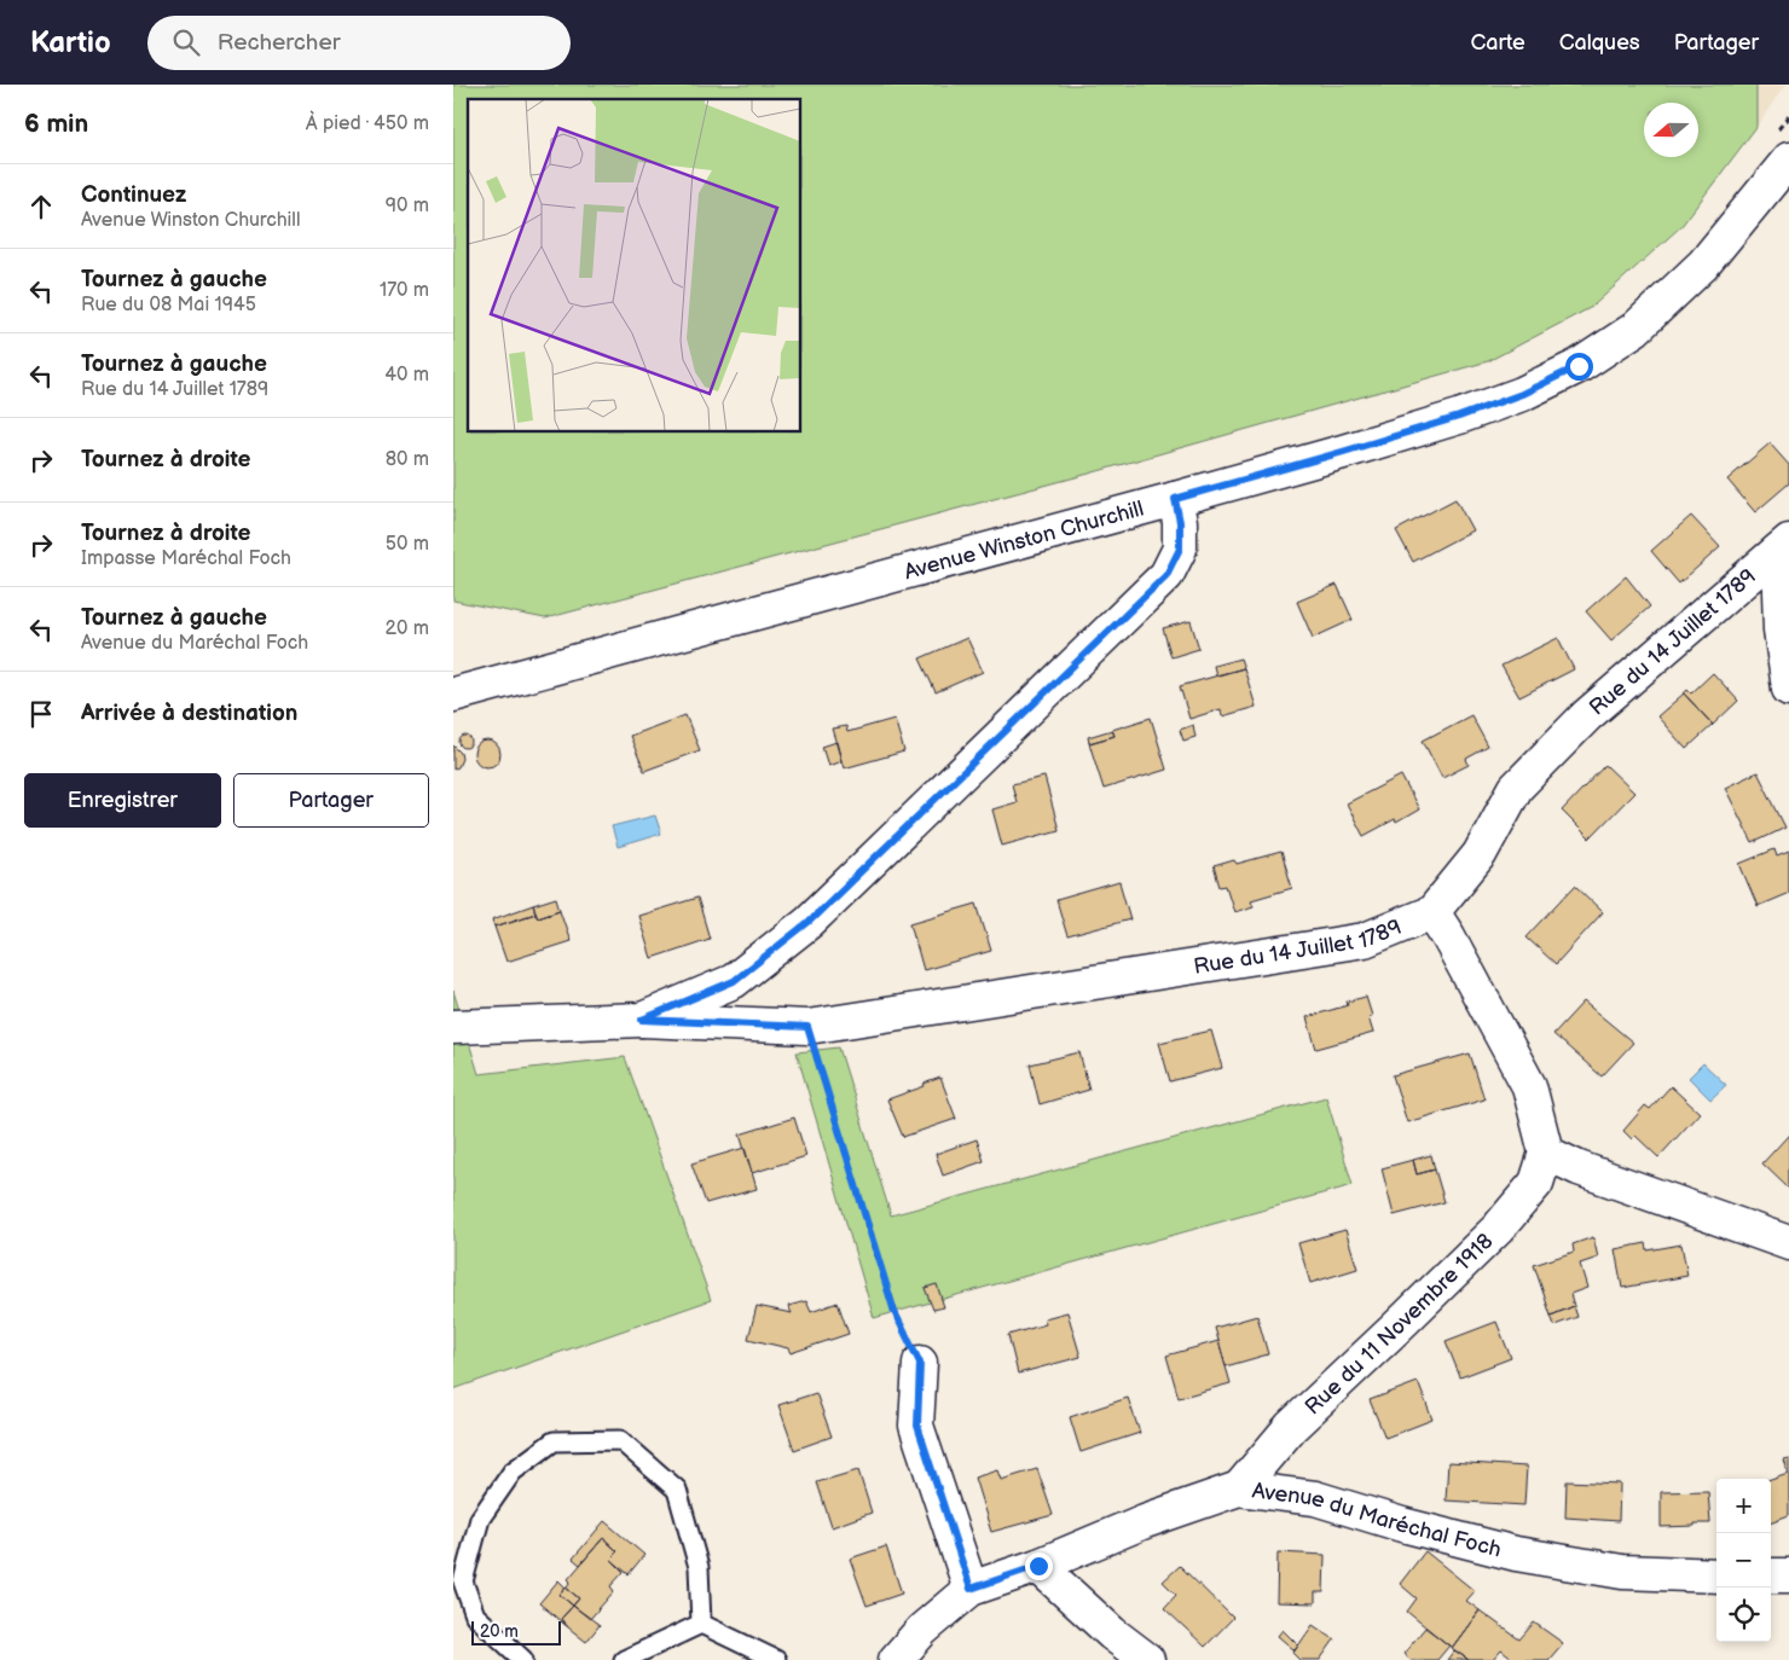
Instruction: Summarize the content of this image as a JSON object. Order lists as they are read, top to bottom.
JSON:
{
  "streets": {
    "street": [
      "Avenue Winston Churchill",
      "Rue du 14 Juillet 1789",
      "Rue du 11 Novembre 1918",
      "Avenue du Maréchal Foch"
    ]
  },
  "crossings": [
    ["Rue du 11 Novembre 1918", "Avenue du Maréchal Foch"]
  ],
  "scale_bar": "20 m",
  "north": "left",
  "page": {
    "header": "Kartio",
    "search": "Rechercher",
    "nav": ["Carte", "Calques", "Partager"],
    "heading": ["6 min", "À pied · 450 m"],
    "list": [
      ["Continuez", "Avenue Winston Churchill", "90 m"],
      ["Tournez à gauche", "Rue du 08 Mai 1945", "170 m"],
      ["Tournez à gauche", "Rue du 14 Juillet 1789", "40 m"],
      ["Tournez à droite", "80 m"],
      ["Tournez à droite", "Impasse Maréchal Foch", "50 m"],
      ["Tournez à gauche", "Avenue du Maréchal Foch", "20 m"],
      "Arrivée à destination"
    ],
    "buttons": ["Enregistrer", "Partager"],
    "map_buttons": ["+", "−"],
    "scale": "20 m"
  }
}
